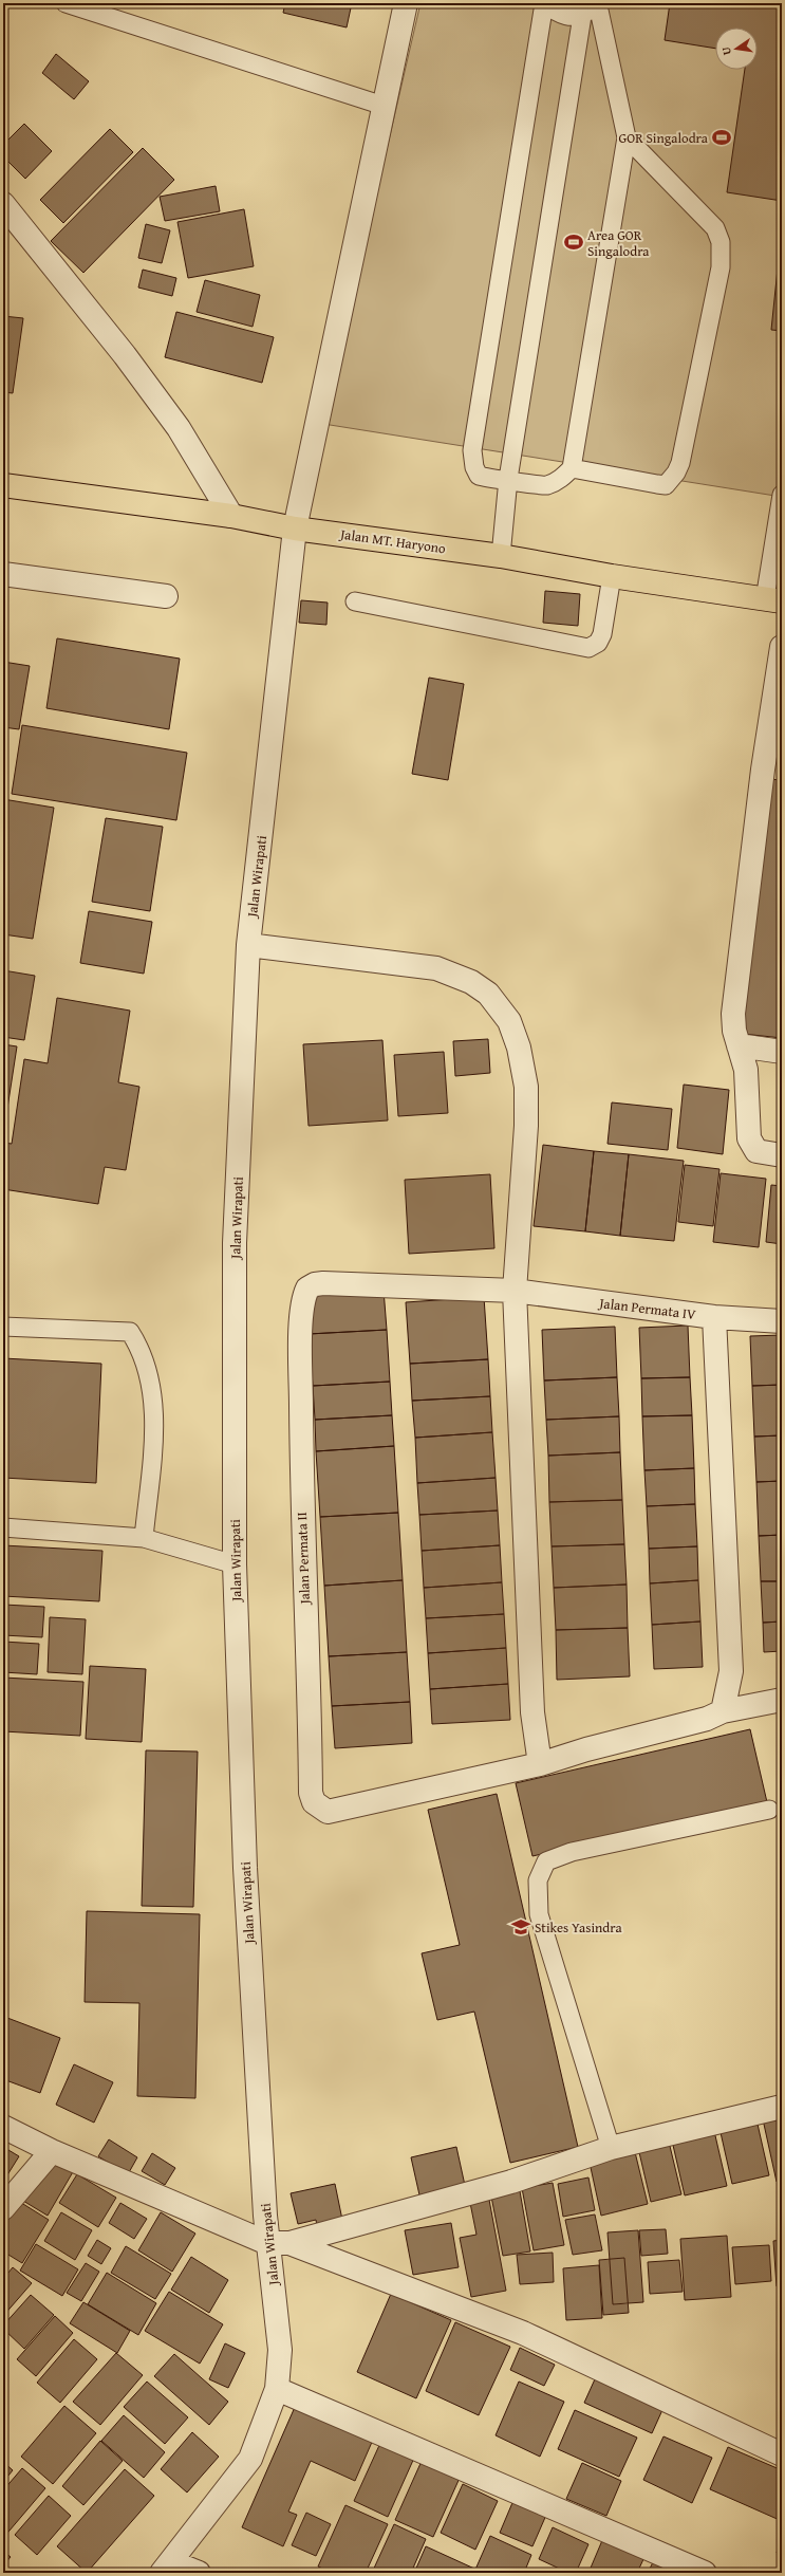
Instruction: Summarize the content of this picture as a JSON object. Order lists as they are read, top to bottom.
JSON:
{
  "streets": {
    "main road": ["Jalan MT. Haryono"],
    "street": ["Jalan Wirapati", "Jalan Permata IV", "Jalan Permata II"]
  },
  "crossings": [
    ["Jalan MT. Haryono", "Jalan Wirapati"],
    ["Jalan Permata IV", "Jalan Permata II"]
  ],
  "places": {
    "sports": ["GOR Singalodra", "Area GOR Singalodra"],
    "school or university": ["Stikes Yasindra"]
  },
  "north": "left"
}
